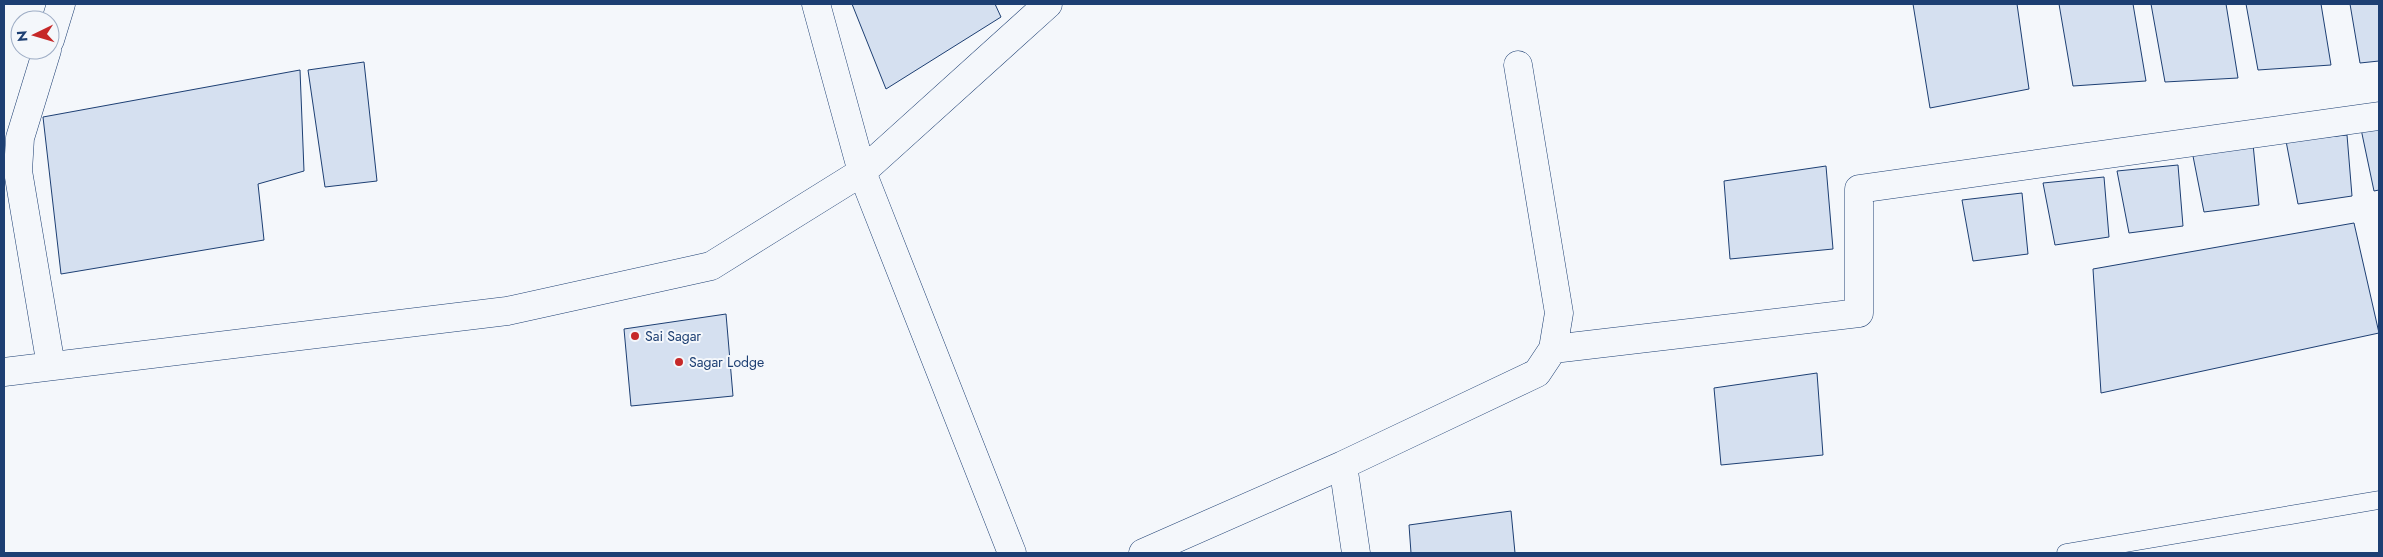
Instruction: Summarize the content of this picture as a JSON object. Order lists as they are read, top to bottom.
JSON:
{
  "places": ["Sai Sagar", "Sagar Lodge"],
  "north": "left"
}
